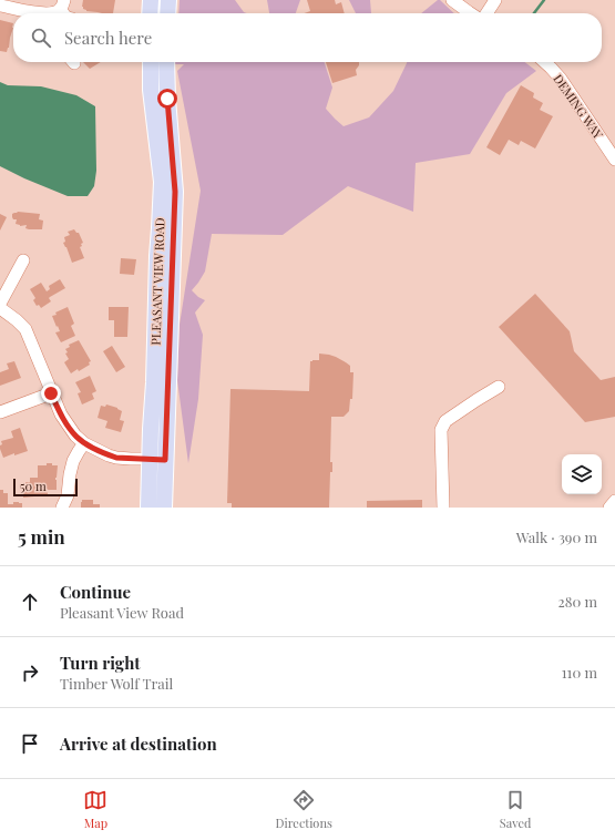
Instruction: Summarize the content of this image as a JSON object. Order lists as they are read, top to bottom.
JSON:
{
  "streets": {
    "main road": ["PLEASANT VIEW ROAD"],
    "street": ["DEMING WAY"]
  },
  "scale_bar": "50 m",
  "page": {
    "search": "Search here",
    "scale": "50 m",
    "heading": ["5 min", "Walk · 390 m"],
    "list": [
      ["Continue", "Pleasant View Road", "280 m"],
      ["Turn right", "Timber Wolf Trail", "110 m"],
      "Arrive at destination"
    ],
    "nav": ["Map", "Directions", "Saved"]
  }
}
